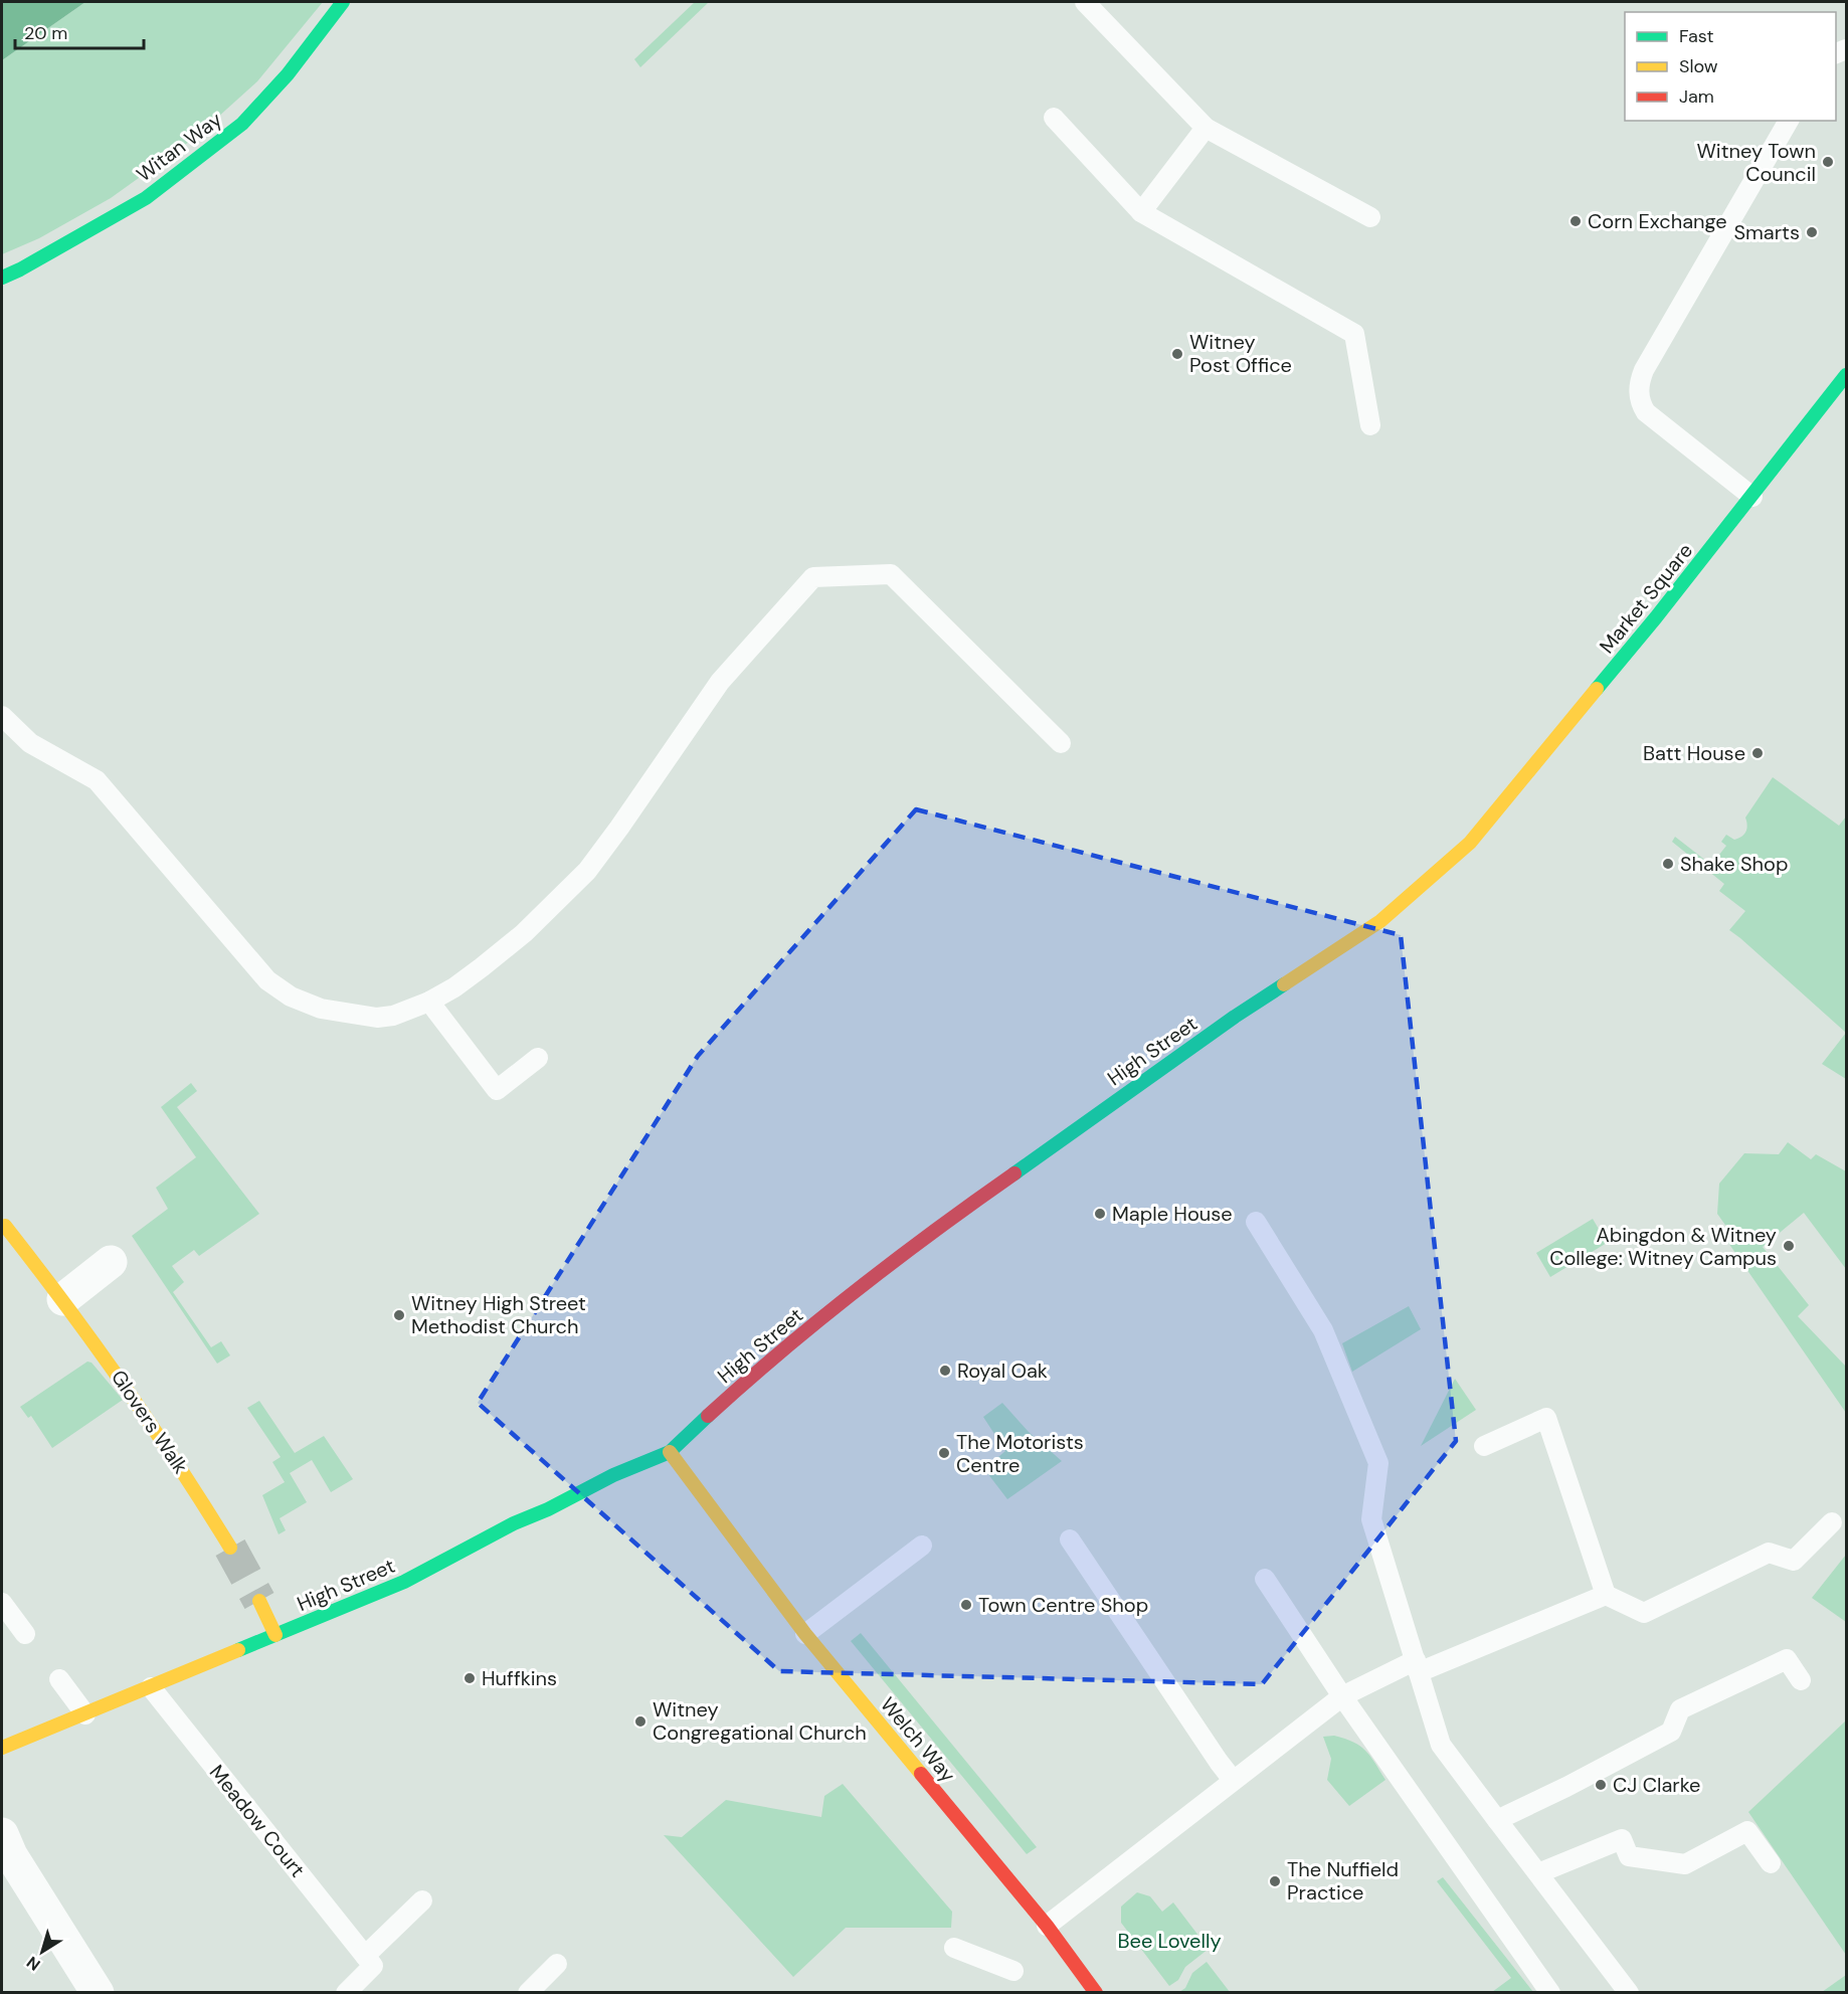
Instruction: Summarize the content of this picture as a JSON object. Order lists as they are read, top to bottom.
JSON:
{
  "streets": {
    "street": [
      "Witan Way",
      "Market Square",
      "High Street",
      "Glovers Walk",
      "Welch Way"
    ],
    "lane": ["Meadow Court"]
  },
  "crossings": [
    ["Market Square", "High Street"],
    ["High Street", "Welch Way"],
    ["High Street", "Meadow Court"]
  ],
  "parks": ["Bee Lovelly"],
  "places": [
    "Witney Town Council",
    "Corn Exchange",
    "Smarts",
    "Witney Post Office",
    "Batt House",
    "Shake Shop",
    "Maple House",
    "Abingdon & Witney College: Witney Campus",
    "Witney High Street Methodist Church",
    "Royal Oak",
    "The Motorists Centre",
    "Town Centre Shop",
    "Huffkins",
    "Witney Congregational Church",
    "CJ Clarke",
    "The Nuffield Practice"
  ],
  "legend": ["Fast", "Slow", "Jam"],
  "scale_bar": "20 m",
  "north": "bottom left"
}
